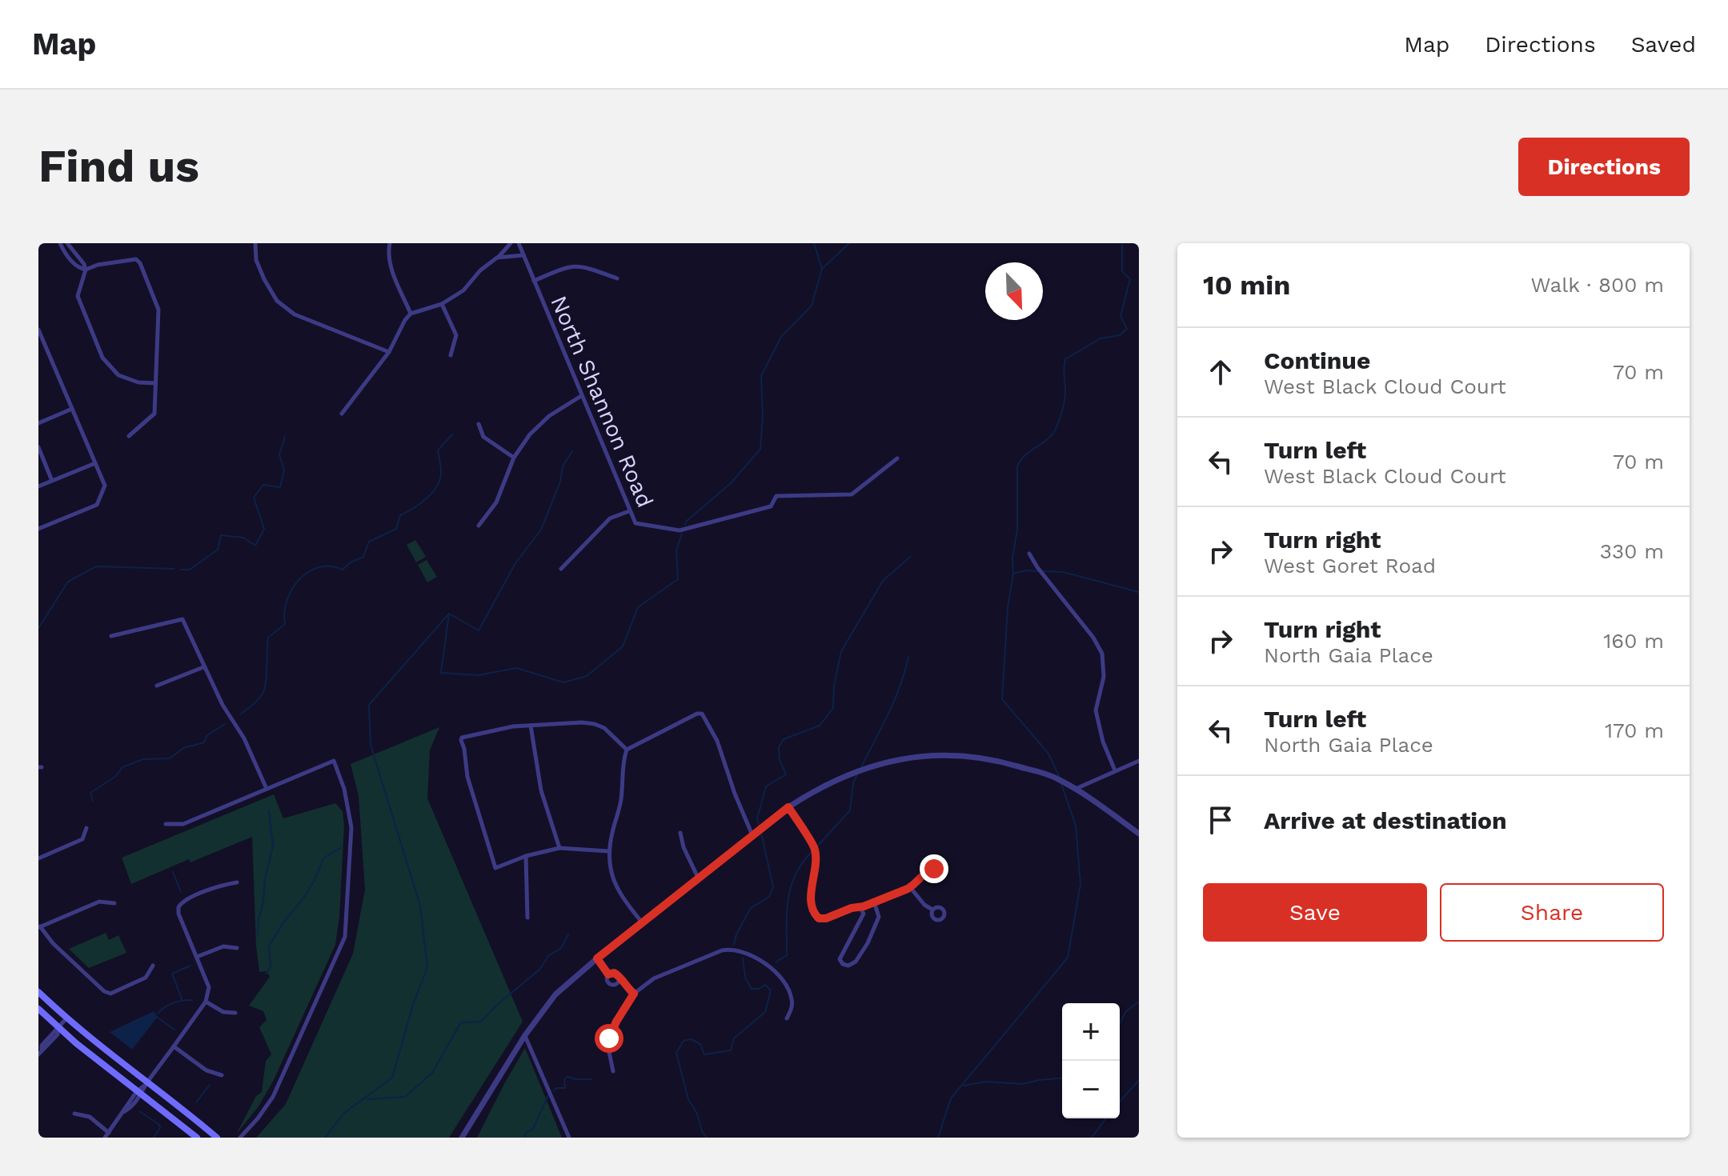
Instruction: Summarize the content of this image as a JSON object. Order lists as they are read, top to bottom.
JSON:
{
  "streets": {
    "street": ["North Shannon Road"]
  },
  "north": "bottom right",
  "page": {
    "header": "Map",
    "nav": ["Map", "Directions", "Saved"],
    "buttons": [
      "Directions",
      ["Save", "Share"]
    ],
    "title": "Find us",
    "heading": ["10 min", "Walk · 800 m"],
    "list": [
      ["Continue", "West Black Cloud Court", "70 m"],
      ["Turn left", "West Black Cloud Court", "70 m"],
      ["Turn right", "West Goret Road", "330 m"],
      ["Turn right", "North Gaia Place", "160 m"],
      ["Turn left", "North Gaia Place", "170 m"],
      "Arrive at destination"
    ],
    "map_buttons": ["+", "−"]
  }
}
